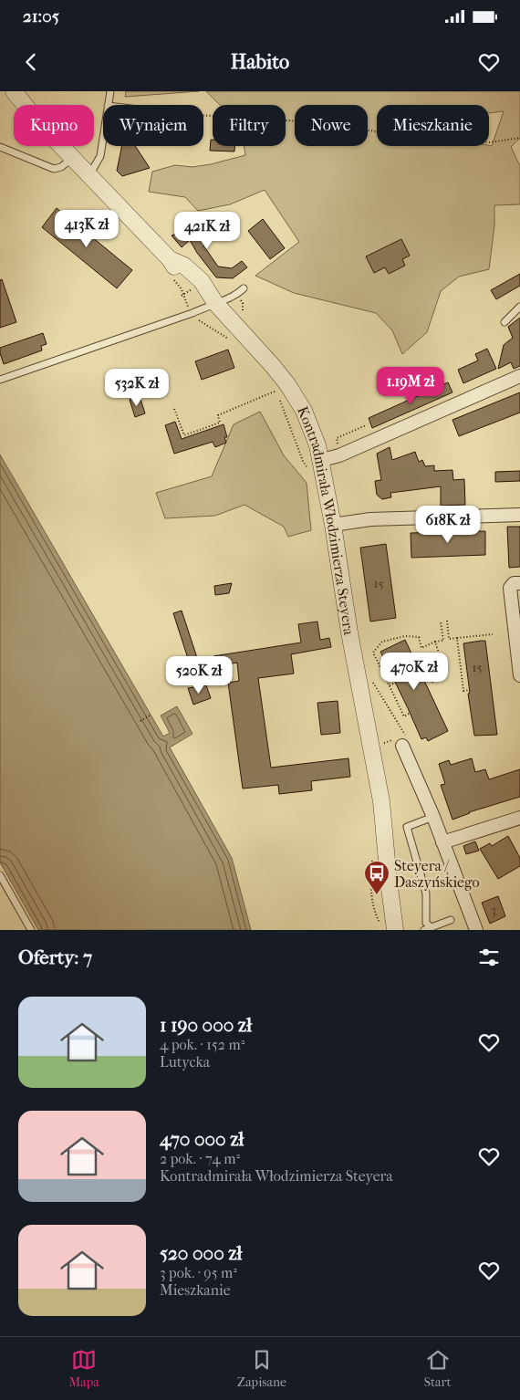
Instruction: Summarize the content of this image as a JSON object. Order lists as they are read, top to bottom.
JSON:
{
  "streets": {
    "street": ["Kontradmirała Włodzimierza Steyera"]
  },
  "places": {
    "bus stop": ["Steyera / Daszyńskiego"]
  },
  "house_numbers": ["15", "15", "3"],
  "page": {
    "status": "21:05",
    "header": "Habito",
    "chip": [
      "Kupno",
      "Wynajem",
      "Filtry",
      "Nowe",
      "Mieszkanie"
    ],
    "price": [
      "413K zł",
      "421K zł",
      "1.19M zł",
      "532K zł",
      "618K zł",
      "470K zł",
      "520K zł"
    ],
    "heading": "Oferty: 7",
    "list": [
      {
        "name": "1 190 000 zł",
        "note": "4 pok. · 152 m² · Lutycka"
      },
      {
        "name": "470 000 zł",
        "note": "2 pok. · 74 m² · Kontradmirała Włodzimierza Steyera"
      },
      {
        "name": "520 000 zł",
        "note": "3 pok. · 95 m² · Mieszkanie"
      }
    ],
    "tabs": ["Mapa", "Zapisane", "Start"]
  }
}
